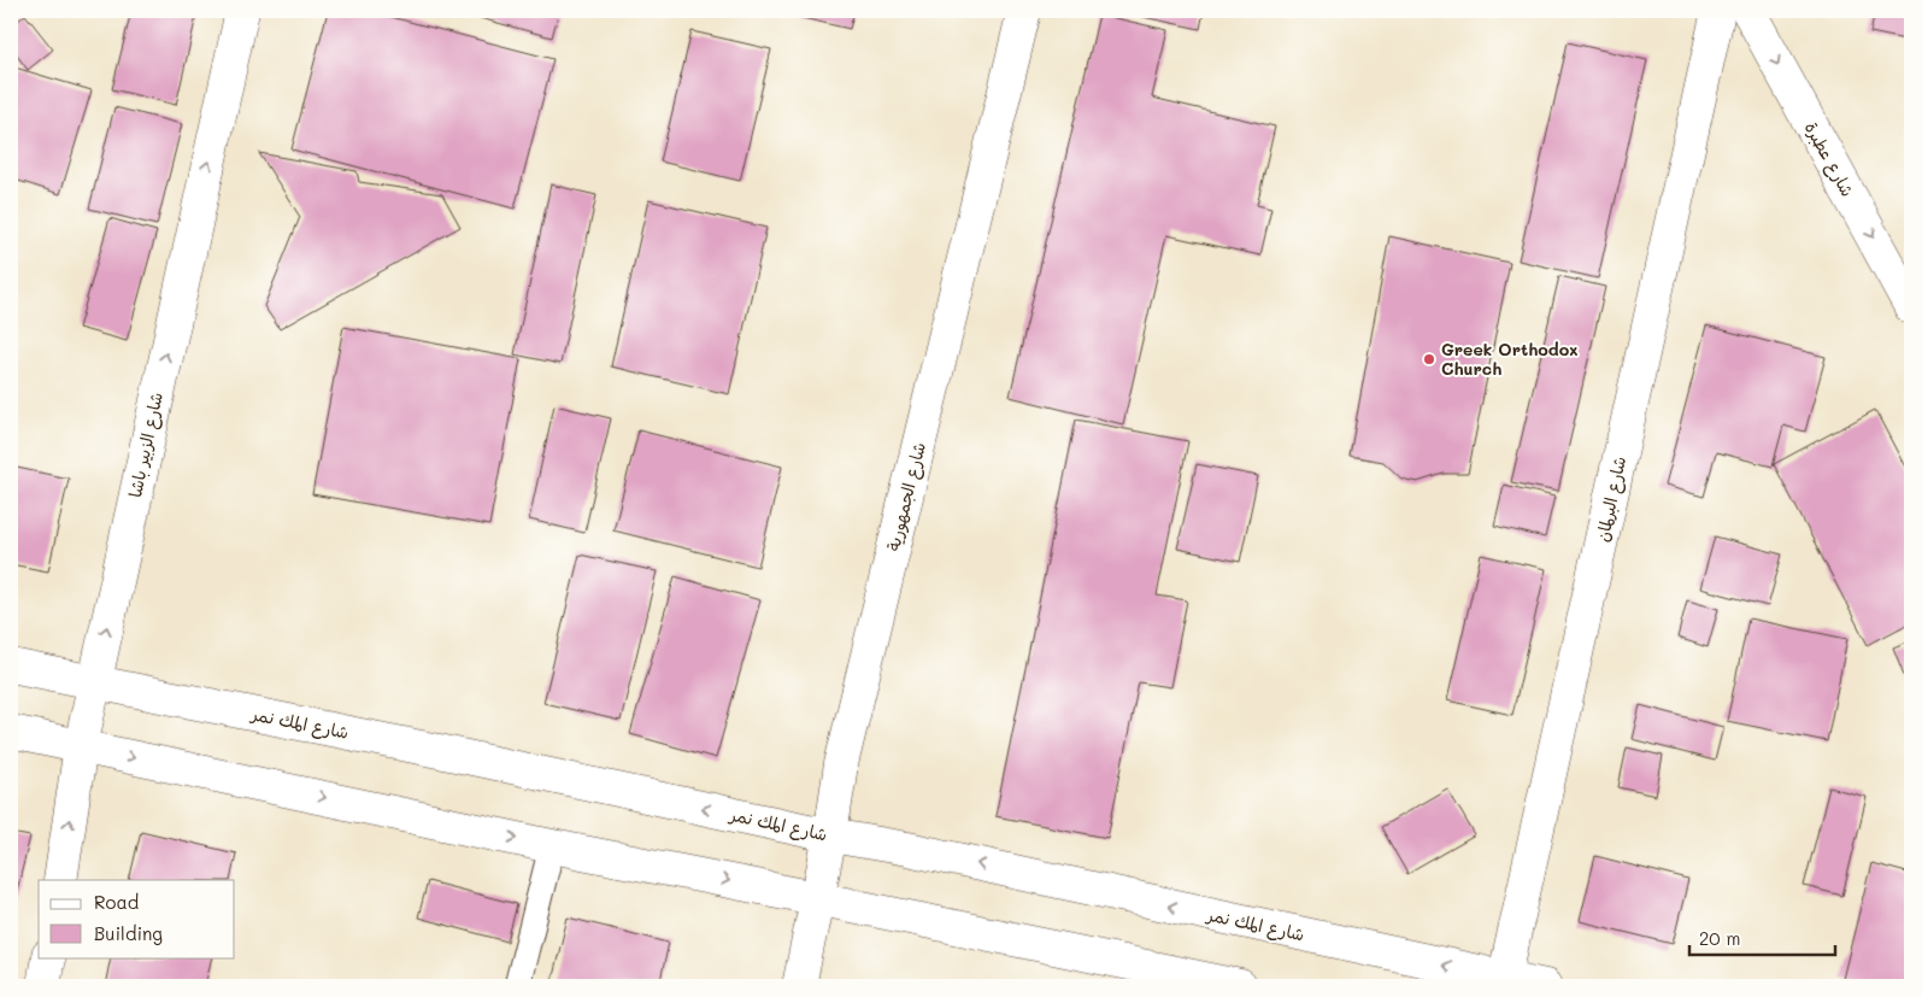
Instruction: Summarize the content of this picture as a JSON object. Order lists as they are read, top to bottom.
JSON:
{
  "streets": {
    "main road": [
      "شارع عطبرة",
      "شارع الزبير باشا",
      "شارع الجمهورية",
      "شارع البرلمان",
      "شارع المك نمر"
    ]
  },
  "crossings": [
    ["شارع الزبير باشا", "شارع المك نمر"],
    ["شارع الجمهورية", "شارع المك نمر"],
    ["شارع البرلمان", "شارع المك نمر"]
  ],
  "one_way": ["شارع عطبرة", "شارع الزبير باشا"],
  "places": ["Greek Orthodox Church"],
  "legend": ["Road", "Building"],
  "scale_bar": "20 m"
}
